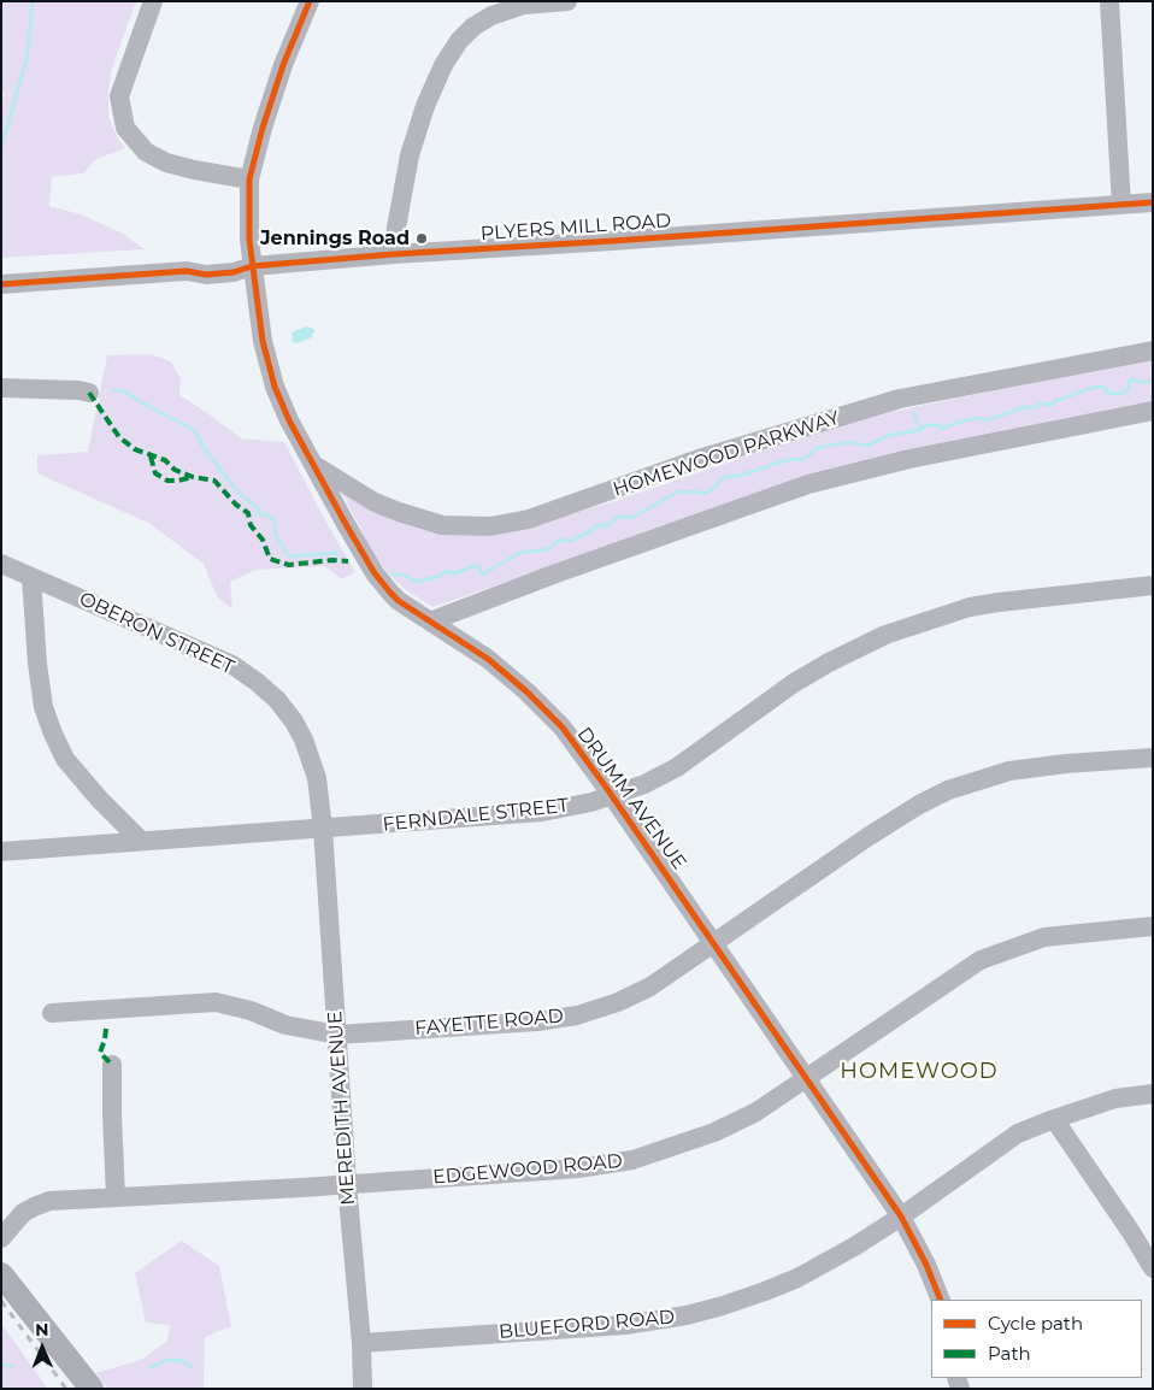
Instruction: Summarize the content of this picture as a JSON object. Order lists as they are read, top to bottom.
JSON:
{
  "streets": {
    "street": [
      "PLYERS MILL ROAD",
      "HOMEWOOD PARKWAY",
      "OBERON STREET",
      "DRUMM AVENUE",
      "FERNDALE STREET",
      "FAYETTE ROAD",
      "MEREDITH AVENUE",
      "EDGEWOOD ROAD",
      "BLUEFORD ROAD"
    ]
  },
  "crossings": [
    ["PLYERS MILL ROAD", "DRUMM AVENUE"],
    ["HOMEWOOD PARKWAY", "DRUMM AVENUE"],
    ["OBERON STREET", "FERNDALE STREET"],
    ["OBERON STREET", "MEREDITH AVENUE"],
    ["DRUMM AVENUE", "FERNDALE STREET"],
    ["DRUMM AVENUE", "FAYETTE ROAD"],
    ["DRUMM AVENUE", "EDGEWOOD ROAD"],
    ["DRUMM AVENUE", "BLUEFORD ROAD"],
    ["FERNDALE STREET", "MEREDITH AVENUE"],
    ["FAYETTE ROAD", "MEREDITH AVENUE"],
    ["MEREDITH AVENUE", "EDGEWOOD ROAD"],
    ["MEREDITH AVENUE", "BLUEFORD ROAD"]
  ],
  "districts": ["HOMEWOOD"],
  "places": ["Jennings Road"],
  "legend": ["Cycle path", "Path"],
  "north": "top"
}
